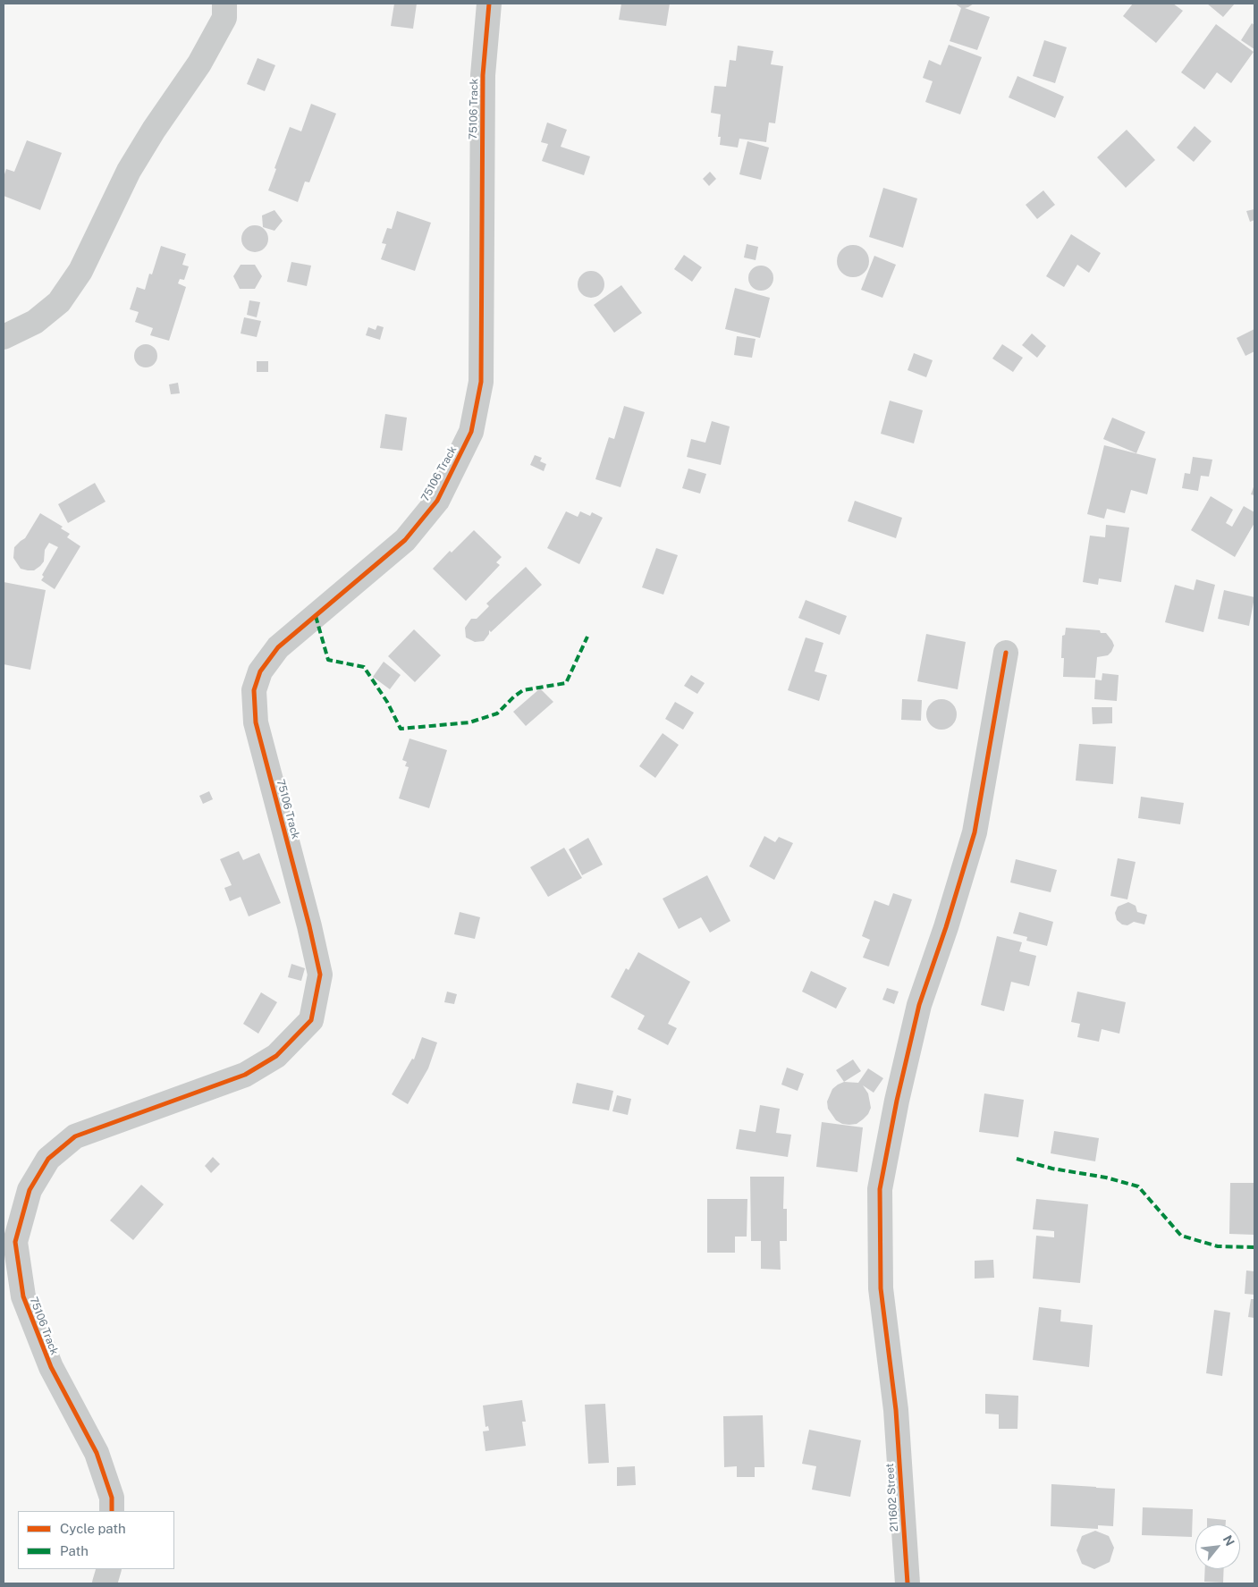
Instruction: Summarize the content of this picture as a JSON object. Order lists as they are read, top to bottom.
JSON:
{
  "streets": {
    "street": ["75106 Track", "211602 Street"]
  },
  "legend": ["Cycle path", "Path"],
  "north": "top right"
}
